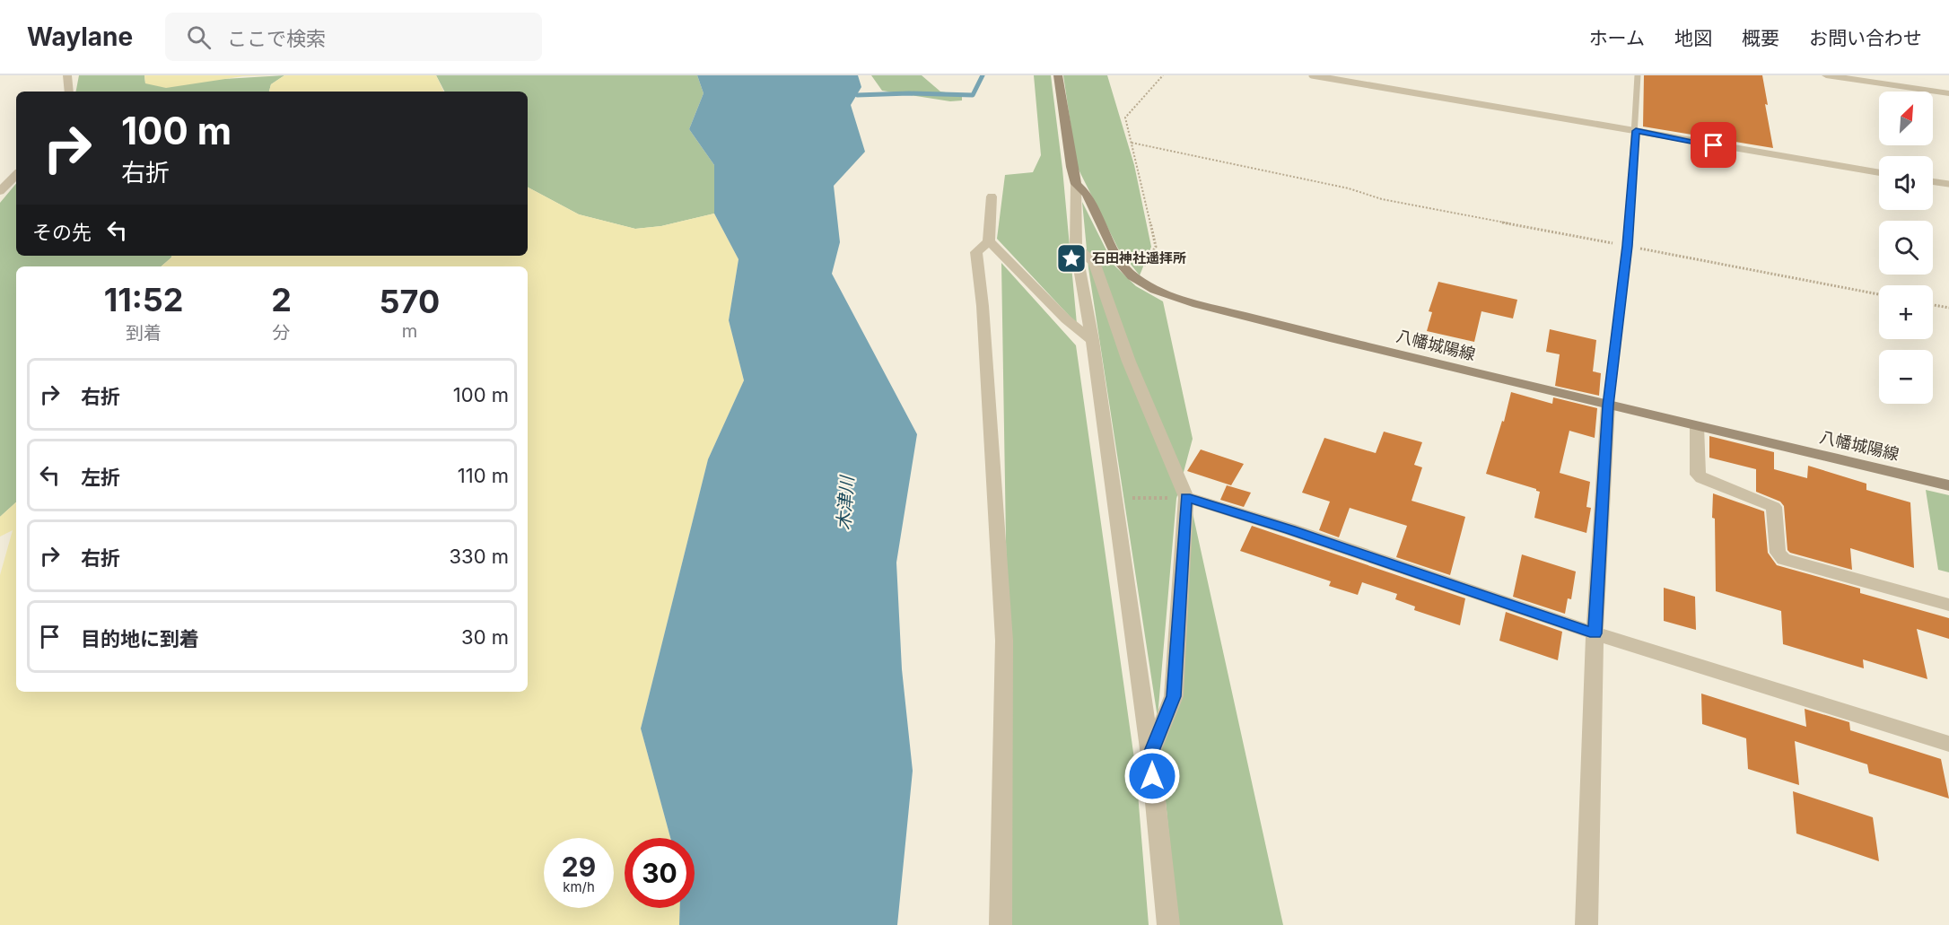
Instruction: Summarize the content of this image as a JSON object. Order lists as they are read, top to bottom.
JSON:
{
  "streets": {
    "main road": ["八幡城陽線"]
  },
  "water": ["木津川"],
  "places": {
    "place": ["石田神社遥拝所"]
  },
  "north": "top right",
  "page": {
    "header": "Waylane",
    "search": "ここで検索",
    "nav": [
      "ホーム",
      "地図",
      "概要",
      "お問い合わせ"
    ],
    "map_buttons": ["+", "−"],
    "turn": ["100 m", "右折"],
    "then": "その先",
    "eta": [
      "11:52",
      "到着",
      "2",
      "分",
      "570",
      "m"
    ],
    "list": [
      {
        "name": "右折",
        "value": "100 m"
      },
      {
        "name": "左折",
        "value": "110 m"
      },
      {
        "name": "右折",
        "value": "330 m"
      },
      {
        "name": "目的地に到着",
        "value": "30 m"
      }
    ],
    "speed": "29 km/h",
    "limit": "30"
  }
}
